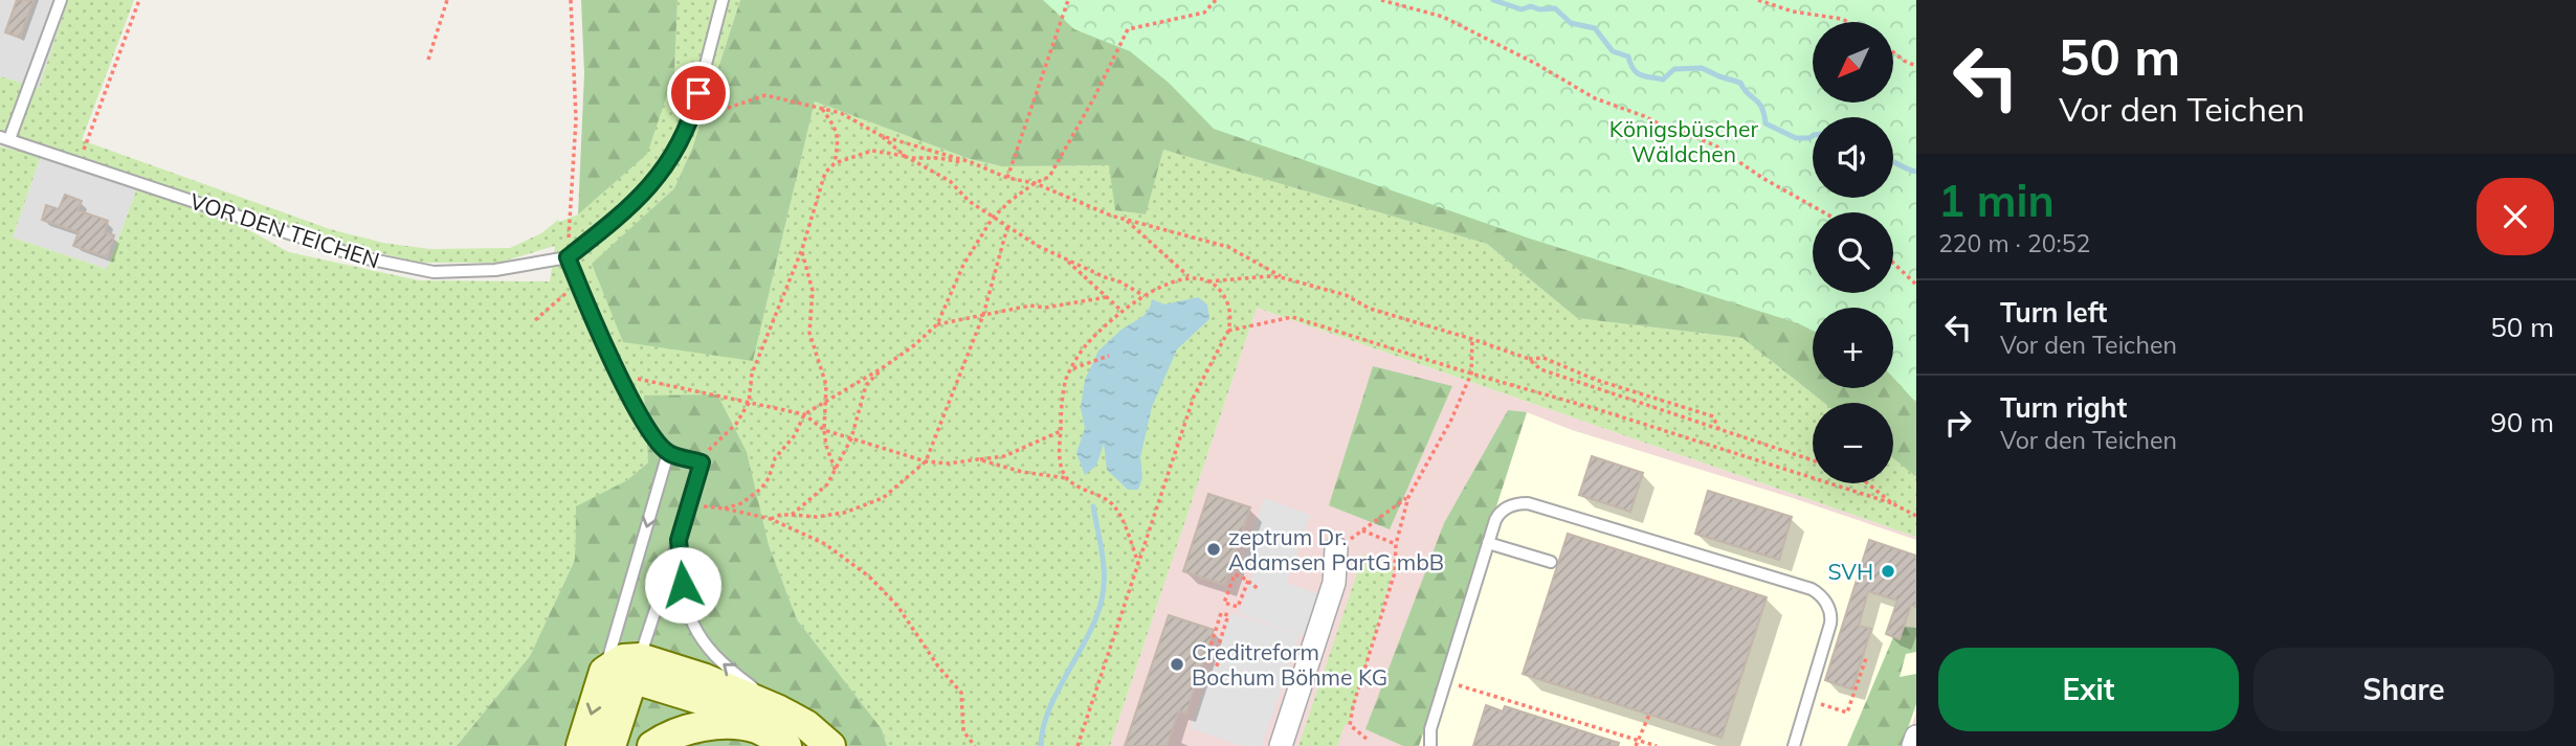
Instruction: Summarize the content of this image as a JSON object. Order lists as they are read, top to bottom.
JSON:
{
  "streets": {
    "lane": ["VOR DEN TEICHEN"]
  },
  "parks": ["Königsbüscher Wäldchen"],
  "places": ["zeptrum Dr. Adamsen PartG mbB", "SVH", "Creditreform Bochum Böhme KG"],
  "north": "bottom left",
  "page": {
    "turn": ["50 m", "Vor den Teichen"],
    "map_buttons": ["+", "−"],
    "heading": ["1 min", "220 m · 20:52"],
    "list": [
      {
        "name": "Turn left",
        "note": "Vor den Teichen",
        "value": "50 m"
      },
      {
        "name": "Turn right",
        "note": "Vor den Teichen",
        "value": "90 m"
      }
    ],
    "buttons": ["Exit", "Share"]
  }
}
